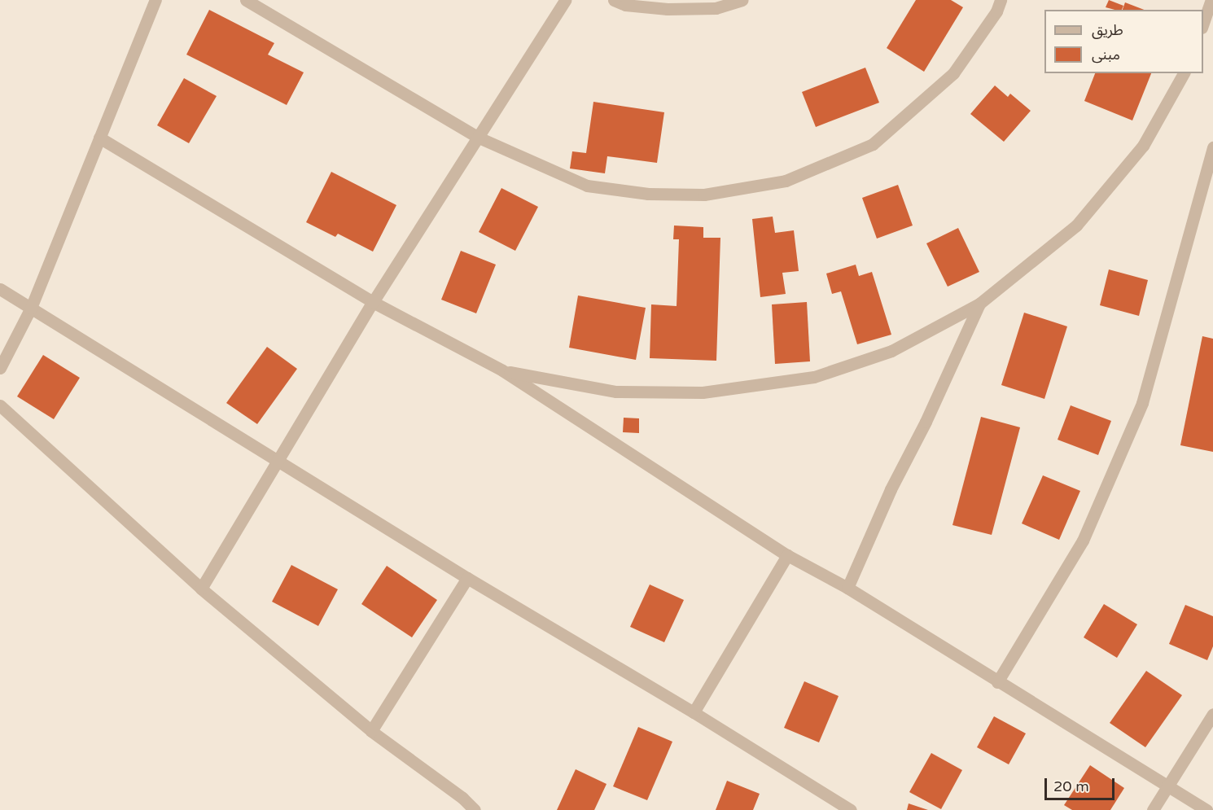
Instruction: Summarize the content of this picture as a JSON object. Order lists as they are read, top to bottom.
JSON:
{
  "legend": ["طريق", "مبنى"],
  "scale_bar": "20 m"
}
